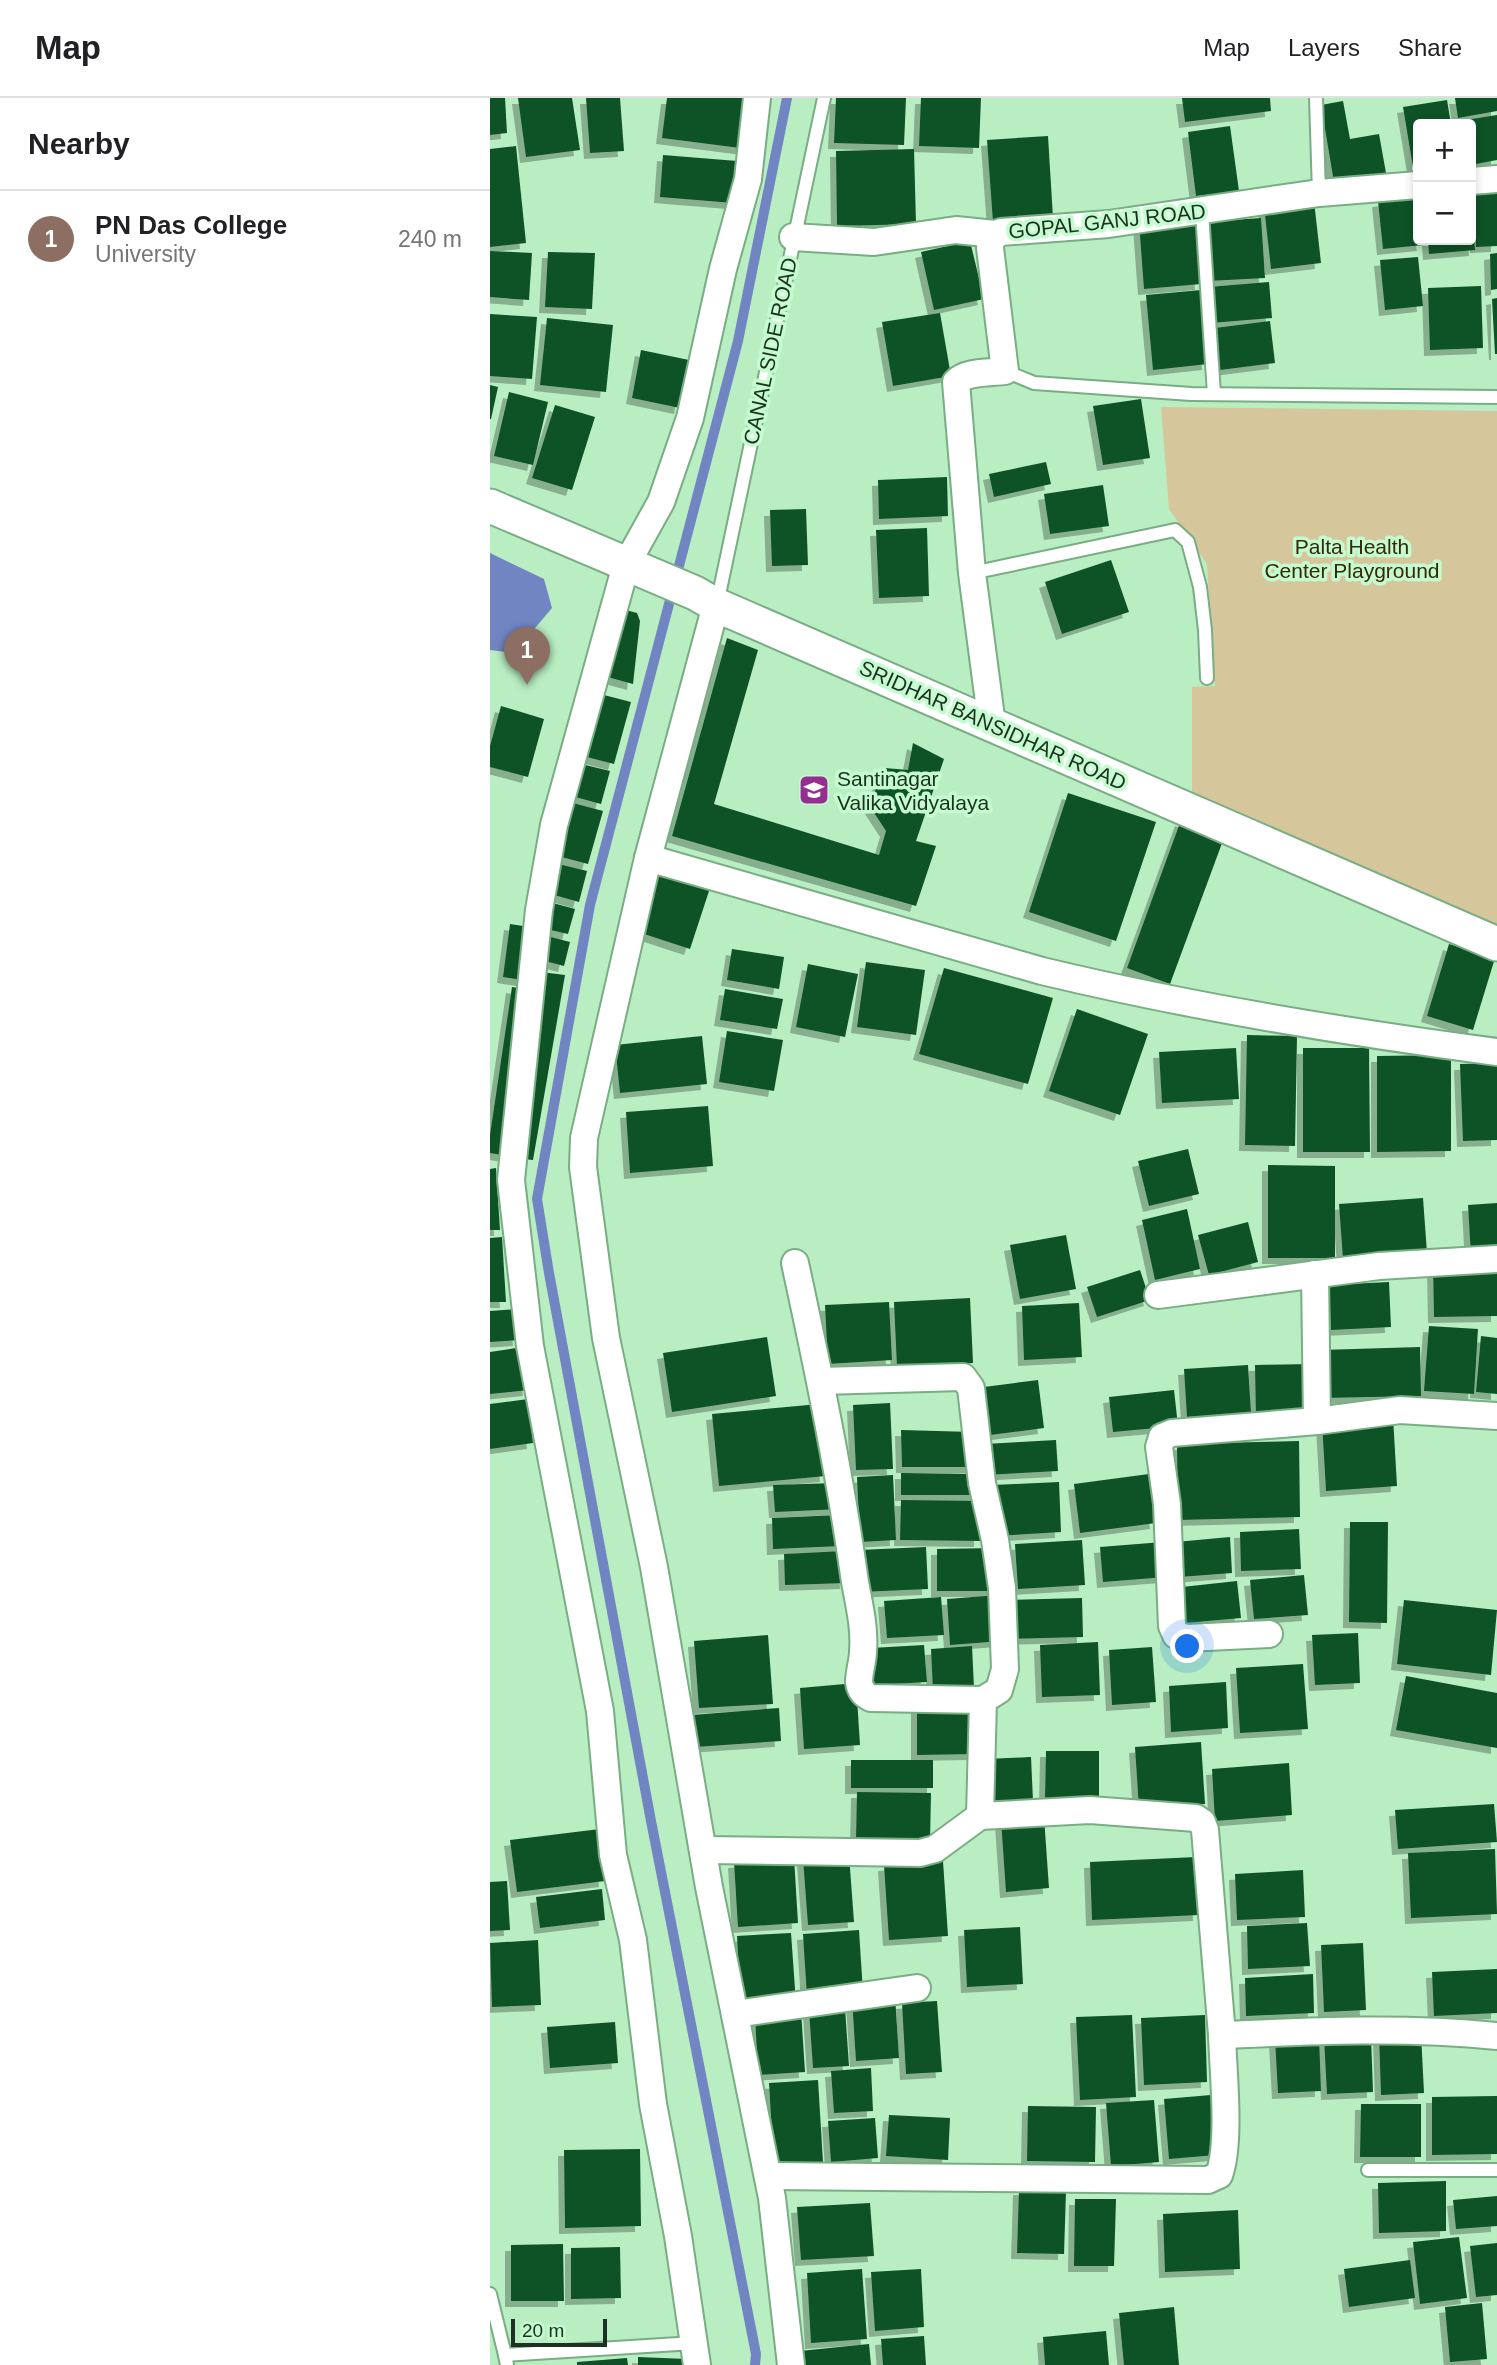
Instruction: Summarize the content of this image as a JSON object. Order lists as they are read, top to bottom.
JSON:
{
  "streets": {
    "street": ["GOPAL GANJ ROAD", "SRIDHAR BANSIDHAR ROAD"],
    "lane": ["CANAL SIDE ROAD"]
  },
  "crossings": [
    ["CANAL SIDE ROAD", "SRIDHAR BANSIDHAR ROAD"]
  ],
  "parks": ["Palta Health Center Playground"],
  "places": {
    "school or university": ["Santinagar Valika Vidyalaya"]
  },
  "scale_bar": "20 m",
  "page": {
    "header": "Map",
    "nav": ["Map", "Layers", "Share"],
    "heading": "Nearby",
    "map_buttons": ["+", "−"],
    "list": [
      {
        "mark": "1",
        "name": "PN Das College",
        "note": "University",
        "value": "240 m"
      }
    ],
    "pins": "1",
    "scale": "20 m"
  }
}
